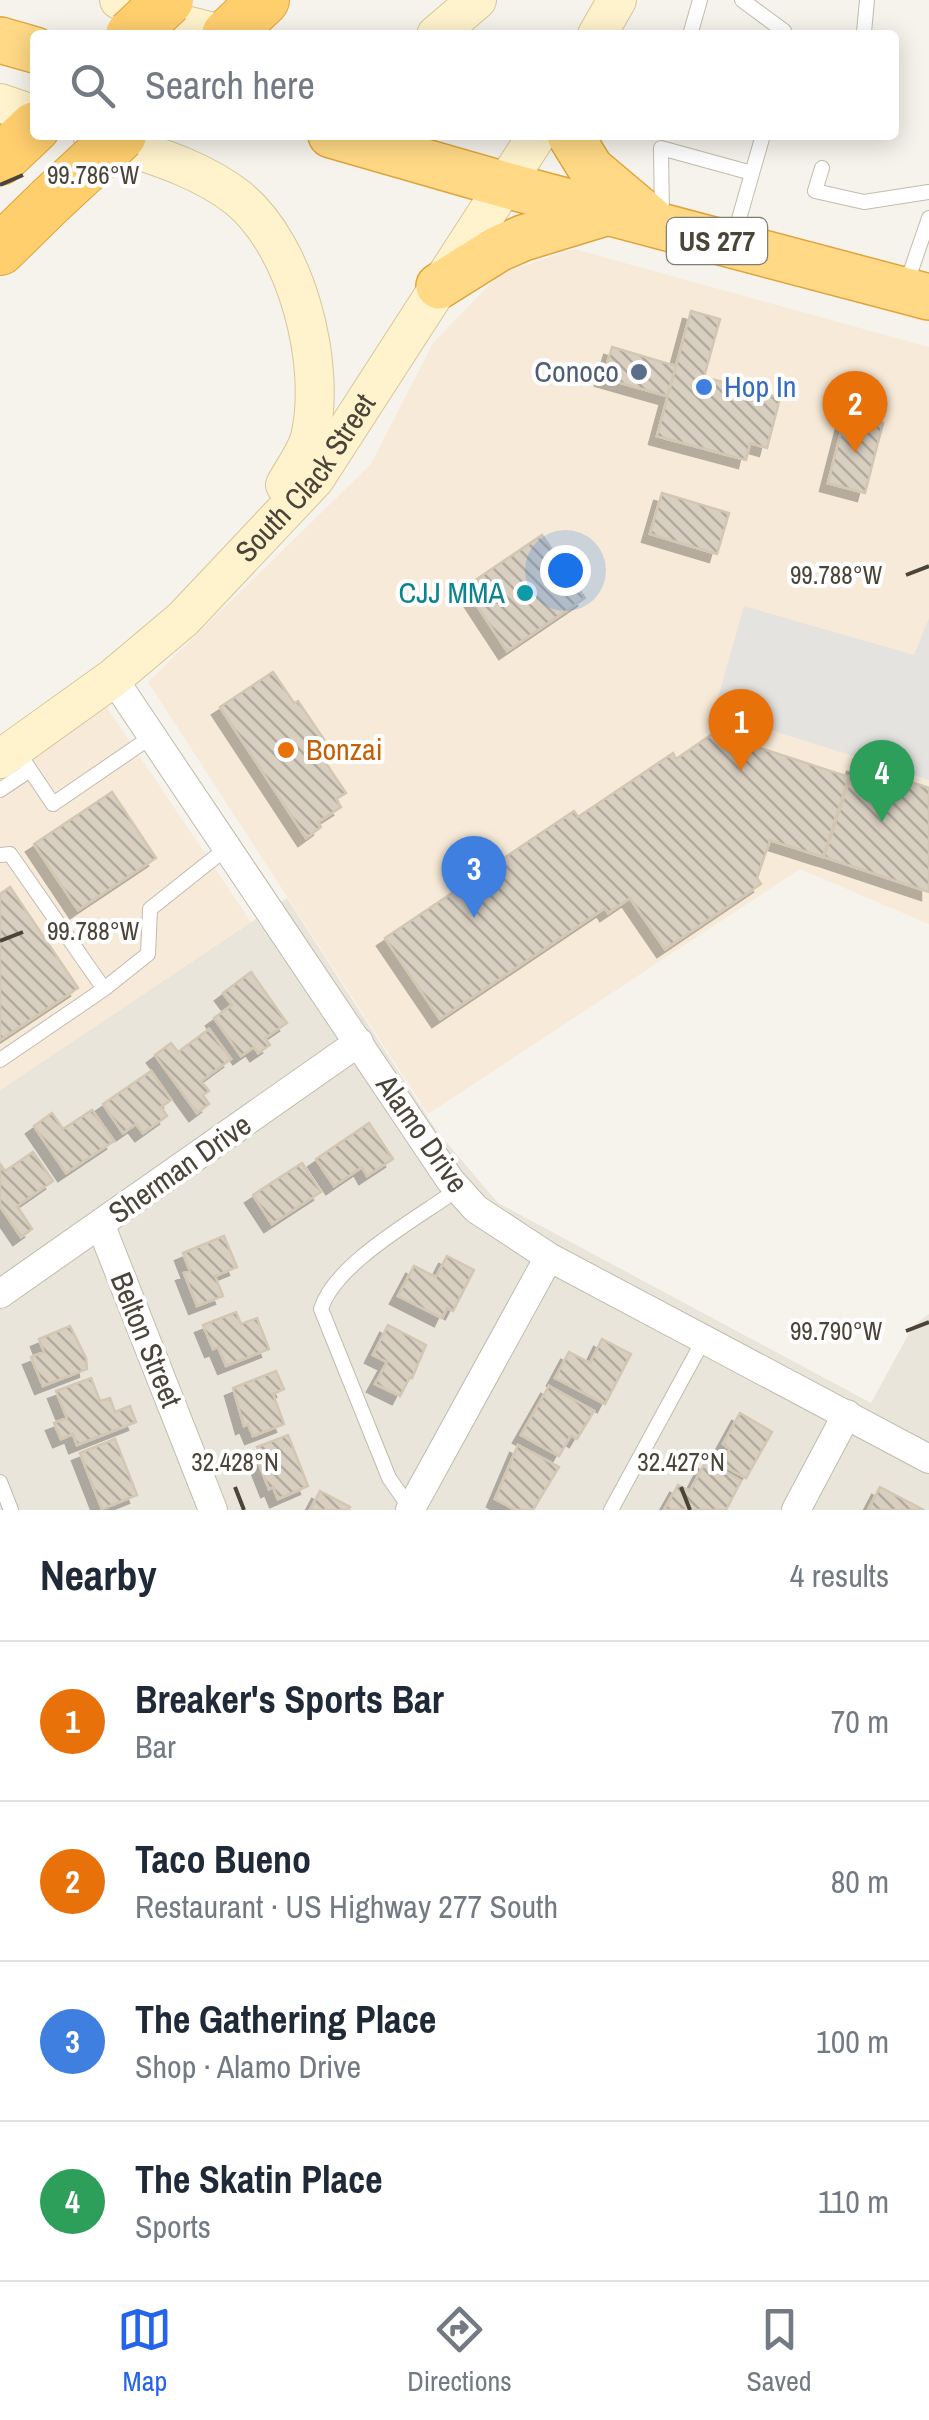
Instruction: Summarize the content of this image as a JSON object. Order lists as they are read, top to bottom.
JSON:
{
  "streets": {
    "highway": ["US 277"],
    "main road": ["South Clack Street"],
    "street": ["Alamo Drive", "Sherman Drive", "Belton Street"]
  },
  "crossings": [
    ["US 277", "South Clack Street"],
    ["South Clack Street", "Alamo Drive"],
    ["Alamo Drive", "Sherman Drive"],
    ["Sherman Drive", "Belton Street"]
  ],
  "places": [
    "Conoco",
    "Hop In",
    "CJJ MMA",
    "Bonzai"
  ],
  "page": {
    "search": "Search here",
    "pins": [
      "2",
      "1",
      "4",
      "3"
    ],
    "heading": ["Nearby", "4 results"],
    "list": [
      {
        "mark": "1",
        "name": "Breaker's Sports Bar",
        "note": "Bar",
        "value": "70 m"
      },
      {
        "mark": "2",
        "name": "Taco Bueno",
        "note": "Restaurant · US Highway 277 South",
        "value": "80 m"
      },
      {
        "mark": "3",
        "name": "The Gathering Place",
        "note": "Shop · Alamo Drive",
        "value": "100 m"
      },
      {
        "mark": "4",
        "name": "The Skatin Place",
        "note": "Sports",
        "value": "110 m"
      }
    ],
    "nav": ["Map", "Directions", "Saved"]
  },
  "coordinates": [
    "99.786°W",
    "99.788°W",
    "99.790°W",
    "32.428°N",
    "32.427°N"
  ]
}
